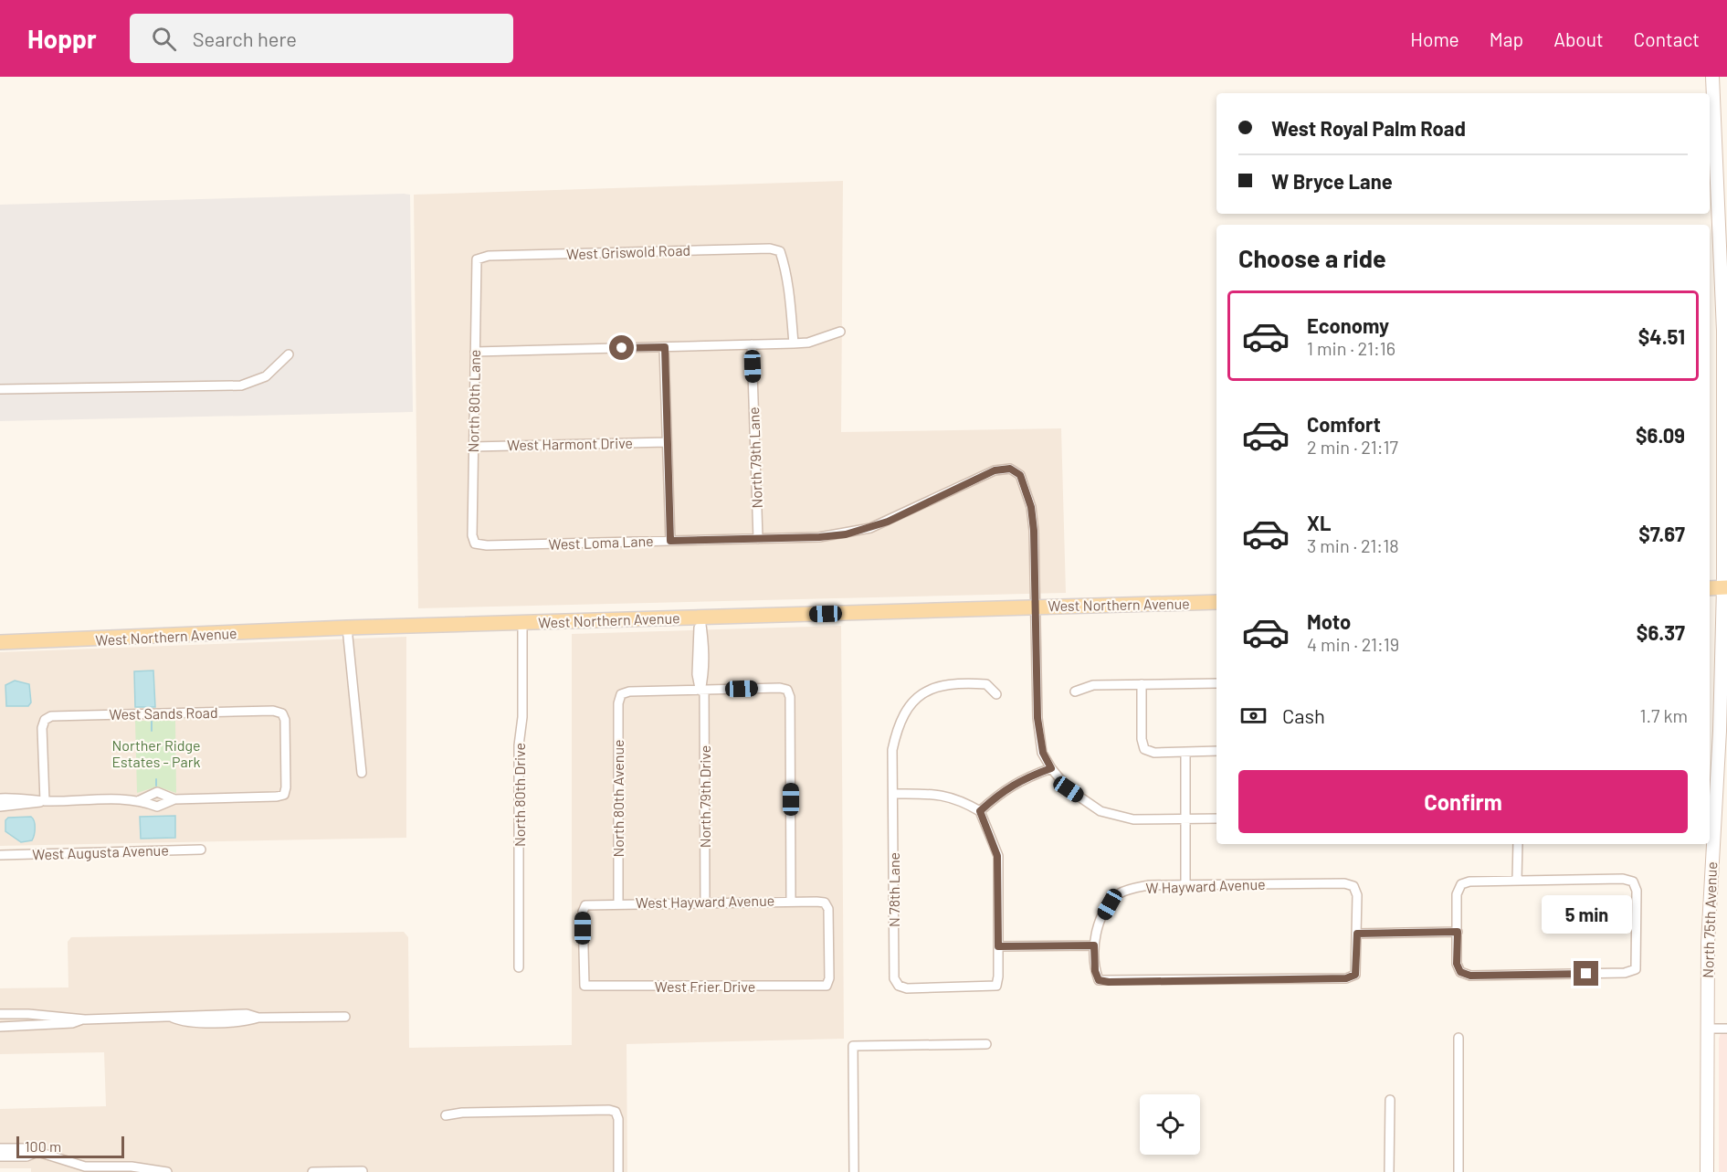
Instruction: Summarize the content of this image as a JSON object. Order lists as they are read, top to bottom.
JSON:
{
  "streets": {
    "main road": ["West Northern Avenue", "North 75th Avenue"],
    "street": [
      "West Griswold Road",
      "North 80th Lane",
      "West Harmont Drive",
      "North 79th Lane",
      "West Loma Lane",
      "West Sands Road",
      "North 80th Drive",
      "North 79th Drive",
      "North 80th Avenue",
      "West Augusta Avenue",
      "W Hayward Avenue",
      "N 78th Lane",
      "West Hayward Avenue",
      "West Frier Drive"
    ]
  },
  "crossings": [
    ["West Griswold Road", "North 80th Lane"],
    ["North 80th Lane", "West Harmont Drive"],
    ["North 80th Lane", "West Loma Lane"],
    ["North 79th Lane", "West Loma Lane"],
    ["West Loma Lane", "West Northern Avenue"],
    ["West Northern Avenue", "North 80th Drive"],
    ["West Northern Avenue", "North 79th Drive"],
    ["North 79th Drive", "North 80th Avenue"],
    ["North 79th Drive", "West Hayward Avenue"],
    ["North 80th Avenue", "West Hayward Avenue"],
    ["West Hayward Avenue", "West Frier Drive"]
  ],
  "parks": ["Norther Ridge Estates - Park"],
  "scale_bar": "100 m",
  "page": {
    "header": "Hoppr",
    "search": "Search here",
    "nav": [
      "Home",
      "Map",
      "About",
      "Contact"
    ],
    "banner": ["West Royal Palm Road", "W Bryce Lane"],
    "heading": "Choose a ride",
    "list": [
      {
        "name": "Economy",
        "note": "1 min · 21:16",
        "value": "$4.51"
      },
      {
        "name": "Comfort",
        "note": "2 min · 21:17",
        "value": "$6.09"
      },
      {
        "name": "XL",
        "note": "3 min · 21:18",
        "value": "$7.67"
      },
      {
        "name": "Moto",
        "note": "4 min · 21:19",
        "value": "$6.37"
      }
    ],
    "pay": ["Cash", "1.7 km"],
    "buttons": "Confirm",
    "bubble": "5 min",
    "scale": "100 m"
  }
}
